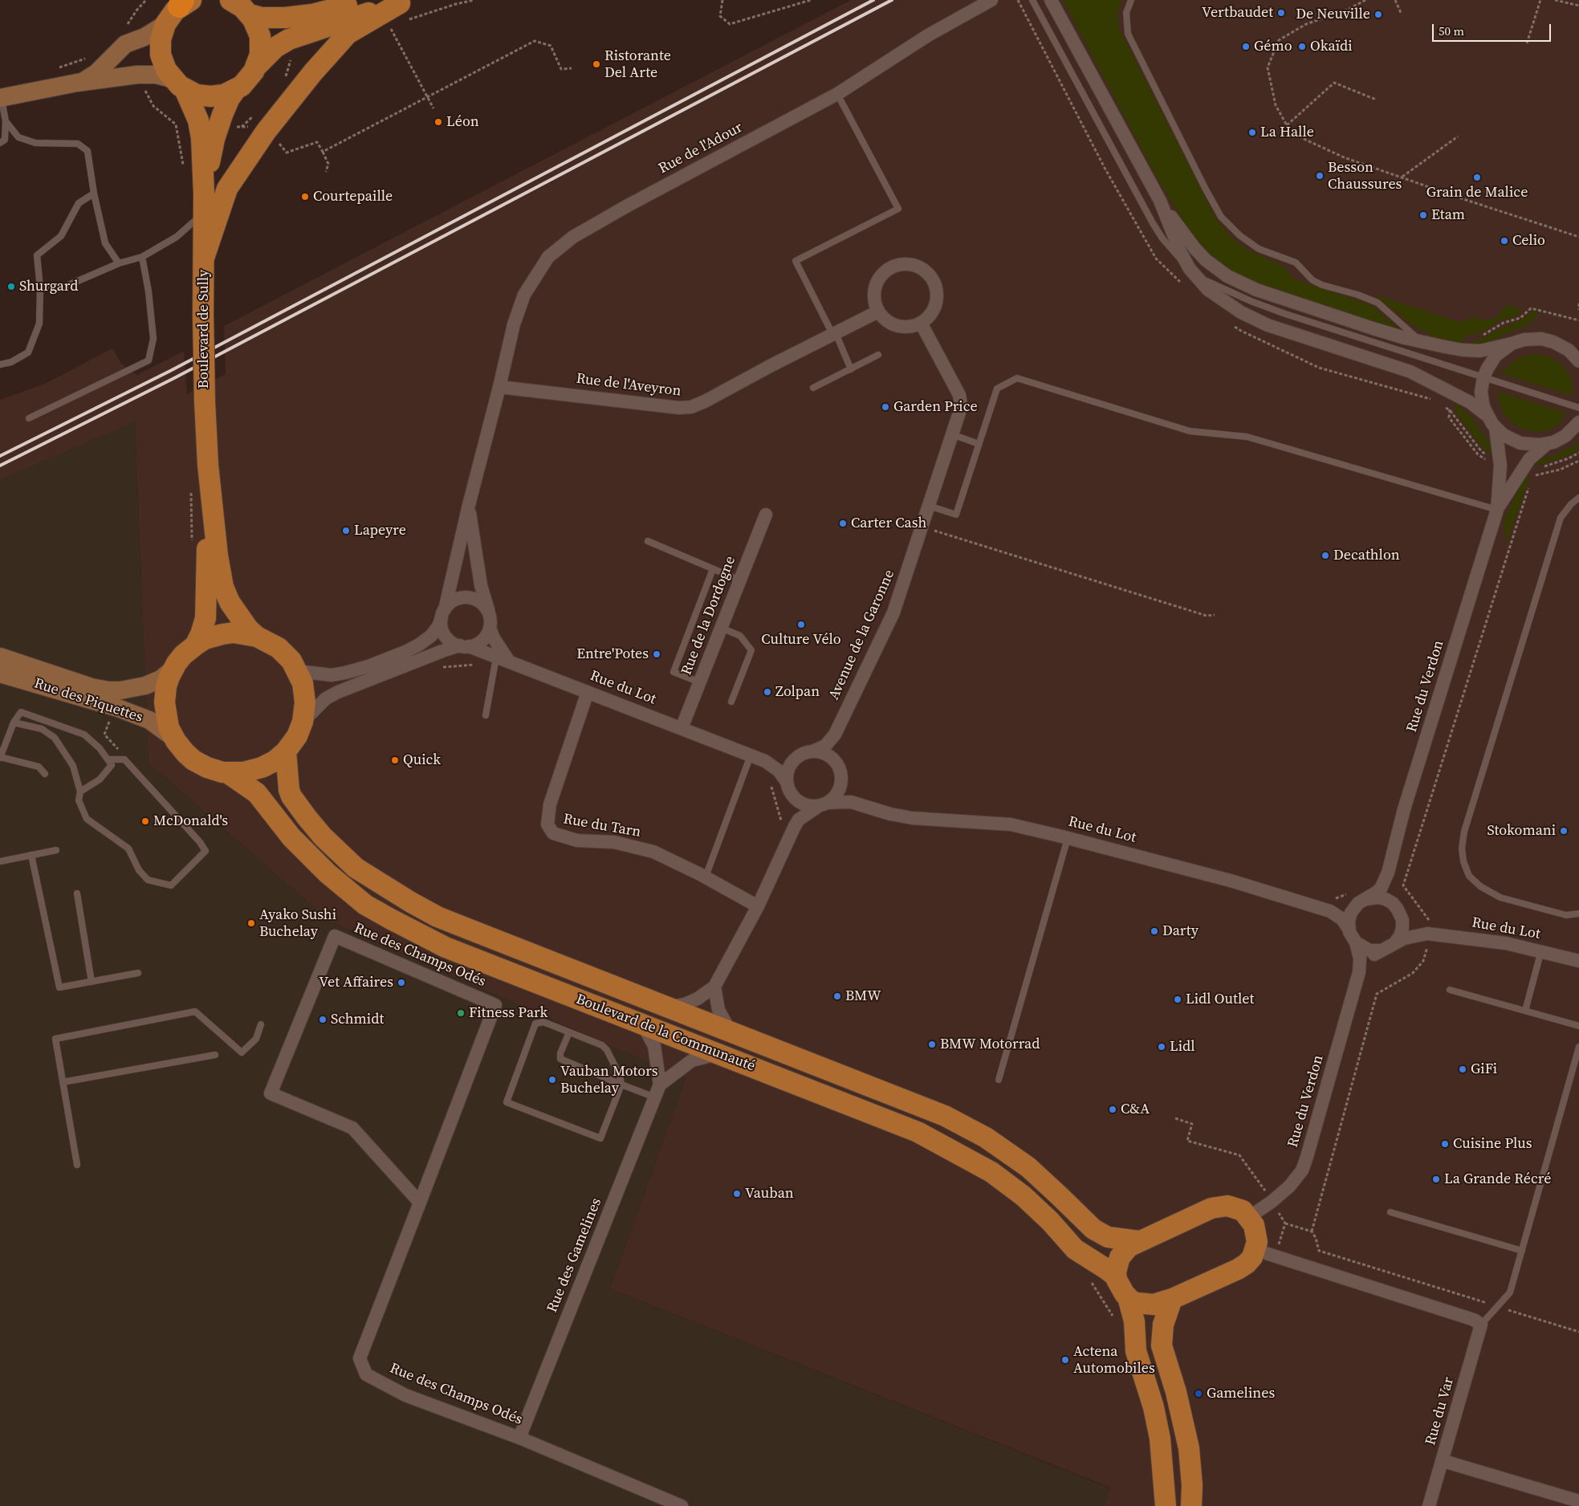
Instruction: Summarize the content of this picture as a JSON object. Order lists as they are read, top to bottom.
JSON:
{
  "streets": {
    "main road": ["Boulevard de Sully", "Boulevard de la Communauté"],
    "street": [
      "Rue de l'Adour",
      "Rue de l'Aveyron",
      "Rue de la Dordogne",
      "Avenue de la Garonne",
      "Rue du Verdon",
      "Rue du Lot",
      "Rue des Piquettes",
      "Rue du Tarn",
      "Rue des Champs Odés",
      "Rue des Gamelines",
      "Rue du Var"
    ]
  },
  "crossings": [
    ["Rue de l'Adour", "Rue de l'Aveyron"],
    ["Rue de l'Aveyron", "Avenue de la Garonne"],
    ["Rue de la Dordogne", "Rue du Lot"],
    ["Rue du Lot", "Rue du Tarn"],
    ["Rue des Piquettes", "Boulevard de la Communauté"],
    ["Rue des Champs Odés", "Rue des Gamelines"]
  ],
  "places": [
    "Vertbaudet",
    "De Neuville",
    "Gémo",
    "Okaïdi",
    "Ristorante Del Arte",
    "Léon",
    "La Halle",
    "Besson Chaussures",
    "Grain de Malice",
    "Courtepaille",
    "Etam",
    "Celio",
    "Shurgard",
    "Garden Price",
    "Carter Cash",
    "Lapeyre",
    "Decathlon",
    "Culture Vélo",
    "Entre'Potes",
    "Zolpan",
    "Quick",
    "McDonald's",
    "Stokomani",
    "Ayako Sushi Buchelay",
    "Darty",
    "Vet Affaires",
    "BMW",
    "Lidl Outlet",
    "Fitness Park",
    "Schmidt",
    "BMW Motorrad",
    "Lidl",
    "GiFi",
    "Vauban Motors Buchelay",
    "C&A",
    "Cuisine Plus",
    "La Grande Récré",
    "Vauban",
    "Actena Automobiles",
    "Gamelines"
  ],
  "scale_bar": "50 m"
}
